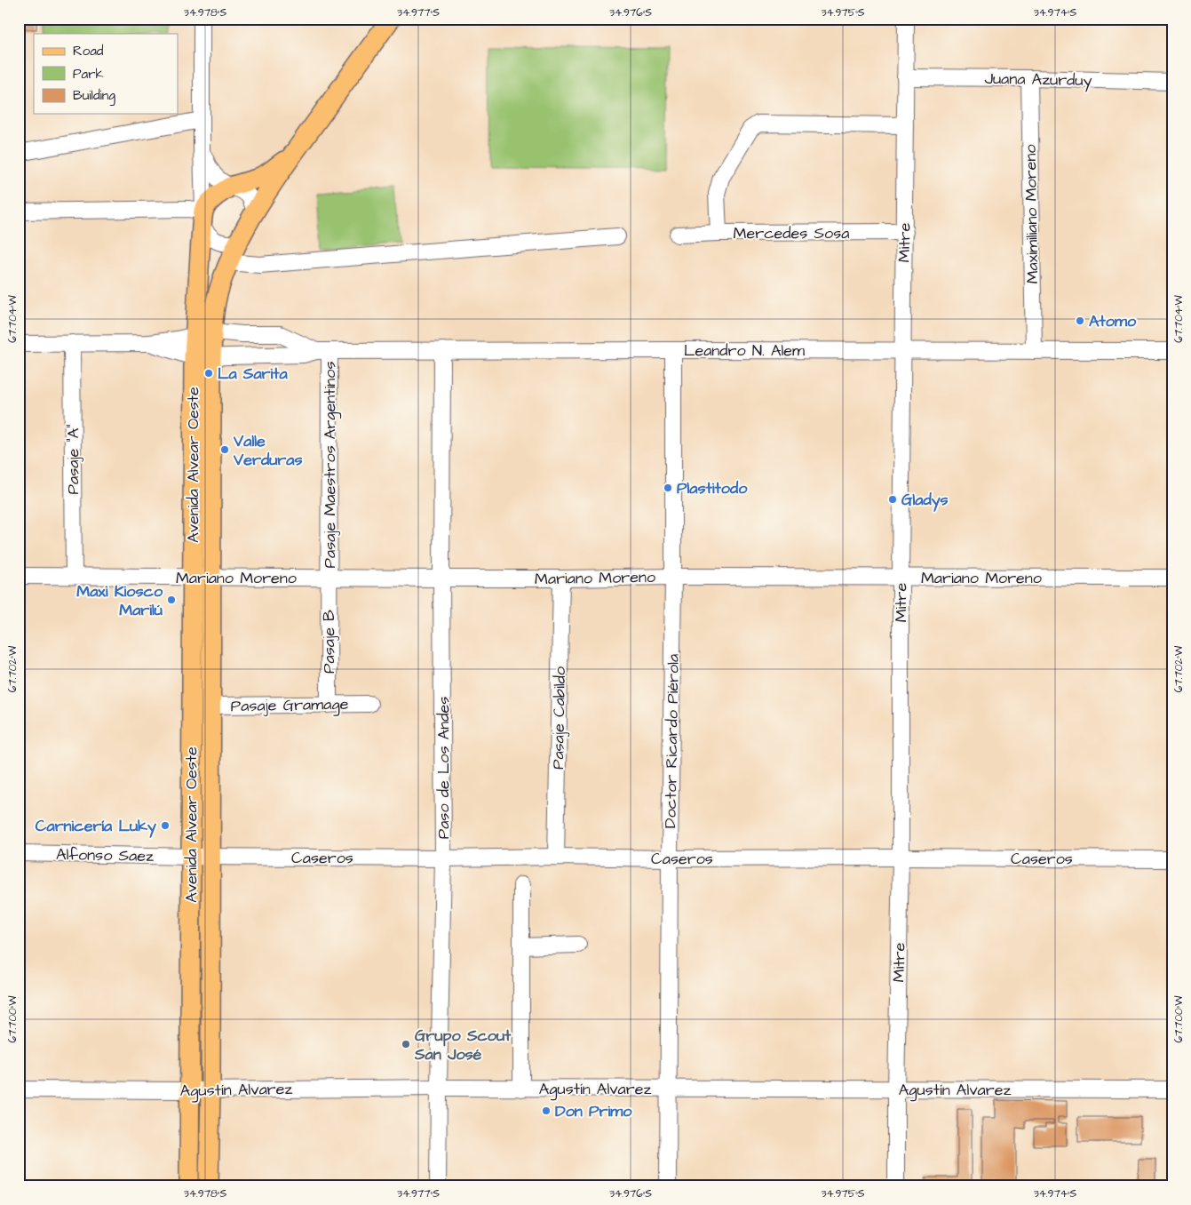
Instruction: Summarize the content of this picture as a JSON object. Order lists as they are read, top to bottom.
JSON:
{
  "streets": {
    "main road": ["Avenida Alvear Oeste"],
    "street": [
      "Juana Azurduy",
      "Maximiliano Moreno",
      "Mercedes Sosa",
      "Mitre",
      "Leandro N. Alem",
      "Pasaje \"A\"",
      "Pasaje Maestros Argentinos",
      "Mariano Moreno",
      "Pasaje B",
      "Pasaje Gramage",
      "Pasaje Cabildo",
      "Doctor Ricardo Piérola",
      "Paso de Los Andes",
      "Alfonso Saez",
      "Caseros",
      "Agustín Alvarez"
    ]
  },
  "crossings": [
    ["Juana Azurduy", "Maximiliano Moreno"],
    ["Juana Azurduy", "Mitre"],
    ["Maximiliano Moreno", "Leandro N. Alem"],
    ["Mercedes Sosa", "Mitre"],
    ["Mitre", "Leandro N. Alem"],
    ["Mitre", "Mariano Moreno"],
    ["Mitre", "Caseros"],
    ["Mitre", "Agustín Alvarez"],
    ["Leandro N. Alem", "Pasaje \"A\""],
    ["Leandro N. Alem", "Avenida Alvear Oeste"],
    ["Leandro N. Alem", "Pasaje Maestros Argentinos"],
    ["Leandro N. Alem", "Doctor Ricardo Piérola"],
    ["Leandro N. Alem", "Paso de Los Andes"],
    ["Pasaje \"A\"", "Mariano Moreno"],
    ["Avenida Alvear Oeste", "Mariano Moreno"],
    ["Avenida Alvear Oeste", "Pasaje Gramage"],
    ["Avenida Alvear Oeste", "Alfonso Saez"],
    ["Avenida Alvear Oeste", "Caseros"],
    ["Avenida Alvear Oeste", "Agustín Alvarez"],
    ["Pasaje Maestros Argentinos", "Mariano Moreno"],
    ["Pasaje Maestros Argentinos", "Pasaje B"],
    ["Mariano Moreno", "Pasaje B"],
    ["Mariano Moreno", "Pasaje Cabildo"],
    ["Mariano Moreno", "Doctor Ricardo Piérola"],
    ["Mariano Moreno", "Paso de Los Andes"],
    ["Pasaje B", "Pasaje Gramage"],
    ["Pasaje Cabildo", "Caseros"],
    ["Doctor Ricardo Piérola", "Caseros"],
    ["Doctor Ricardo Piérola", "Agustín Alvarez"],
    ["Paso de Los Andes", "Caseros"],
    ["Paso de Los Andes", "Agustín Alvarez"],
    ["Alfonso Saez", "Caseros"]
  ],
  "places": [
    "Atomo",
    "La Sarita",
    "Valle Verduras",
    "Plastitodo",
    "Gladys",
    "Maxi Kiosco Marilú",
    "Carnicería Luky",
    "Grupo Scout San José",
    "Don Primo"
  ],
  "legend": ["Road", "Park", "Building"],
  "coordinates": [
    "34.978°S",
    "34.977°S",
    "34.976°S",
    "34.975°S",
    "34.974°S",
    "67.704°W",
    "67.702°W",
    "67.700°W"
  ]
}
